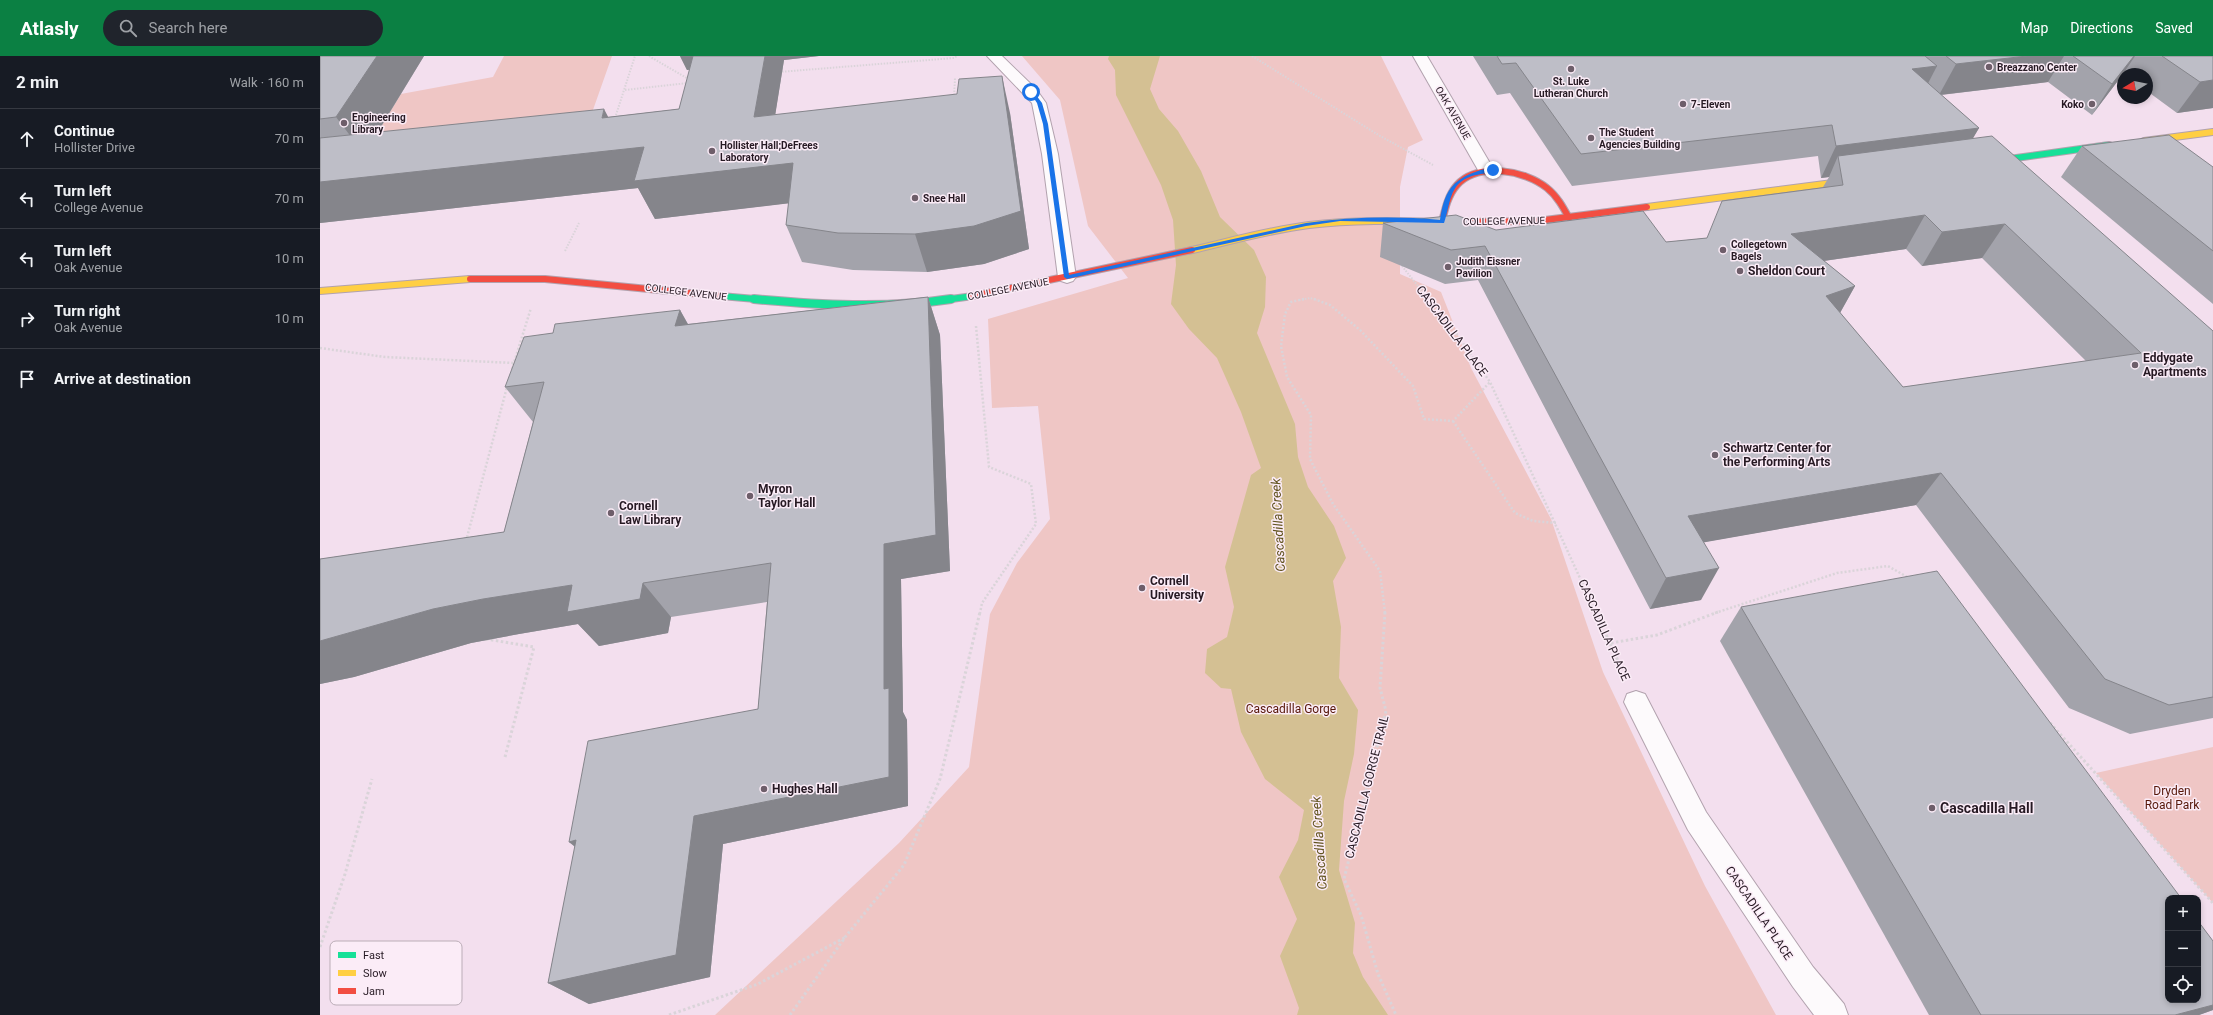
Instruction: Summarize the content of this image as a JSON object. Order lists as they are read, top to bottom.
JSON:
{
  "streets": {
    "street": ["OAK AVENUE", "COLLEGE AVENUE", "CASCADILLA PLACE"],
    "path": ["CASCADILLA GORGE TRAIL"]
  },
  "water": ["Cascadilla Creek"],
  "parks": ["Cascadilla Gorge", "Dryden Road Park"],
  "places": [
    "Breazzano Center",
    "St. Luke Lutheran Church",
    "7-Eleven",
    "Koko",
    "Engineering Library",
    "The Student Agencies Building",
    "Hollister Hall;DeFrees Laboratory",
    "Snee Hall",
    "Collegetown Bagels",
    "Judith Eissner Pavilion",
    "Sheldon Court",
    "Eddygate Apartments",
    "Schwartz Center for the Performing Arts",
    "Myron Taylor Hall",
    "Cornell Law Library",
    "Cornell University",
    "Hughes Hall",
    "Cascadilla Hall"
  ],
  "legend": ["Fast", "Slow", "Jam"],
  "north": "left",
  "page": {
    "header": "Atlasly",
    "search": "Search here",
    "nav": ["Map", "Directions", "Saved"],
    "heading": ["2 min", "Walk · 160 m"],
    "list": [
      ["Continue", "Hollister Drive", "70 m"],
      ["Turn left", "College Avenue", "70 m"],
      ["Turn left", "Oak Avenue", "10 m"],
      ["Turn right", "Oak Avenue", "10 m"],
      "Arrive at destination"
    ],
    "map_buttons": ["+", "−"]
  }
}
